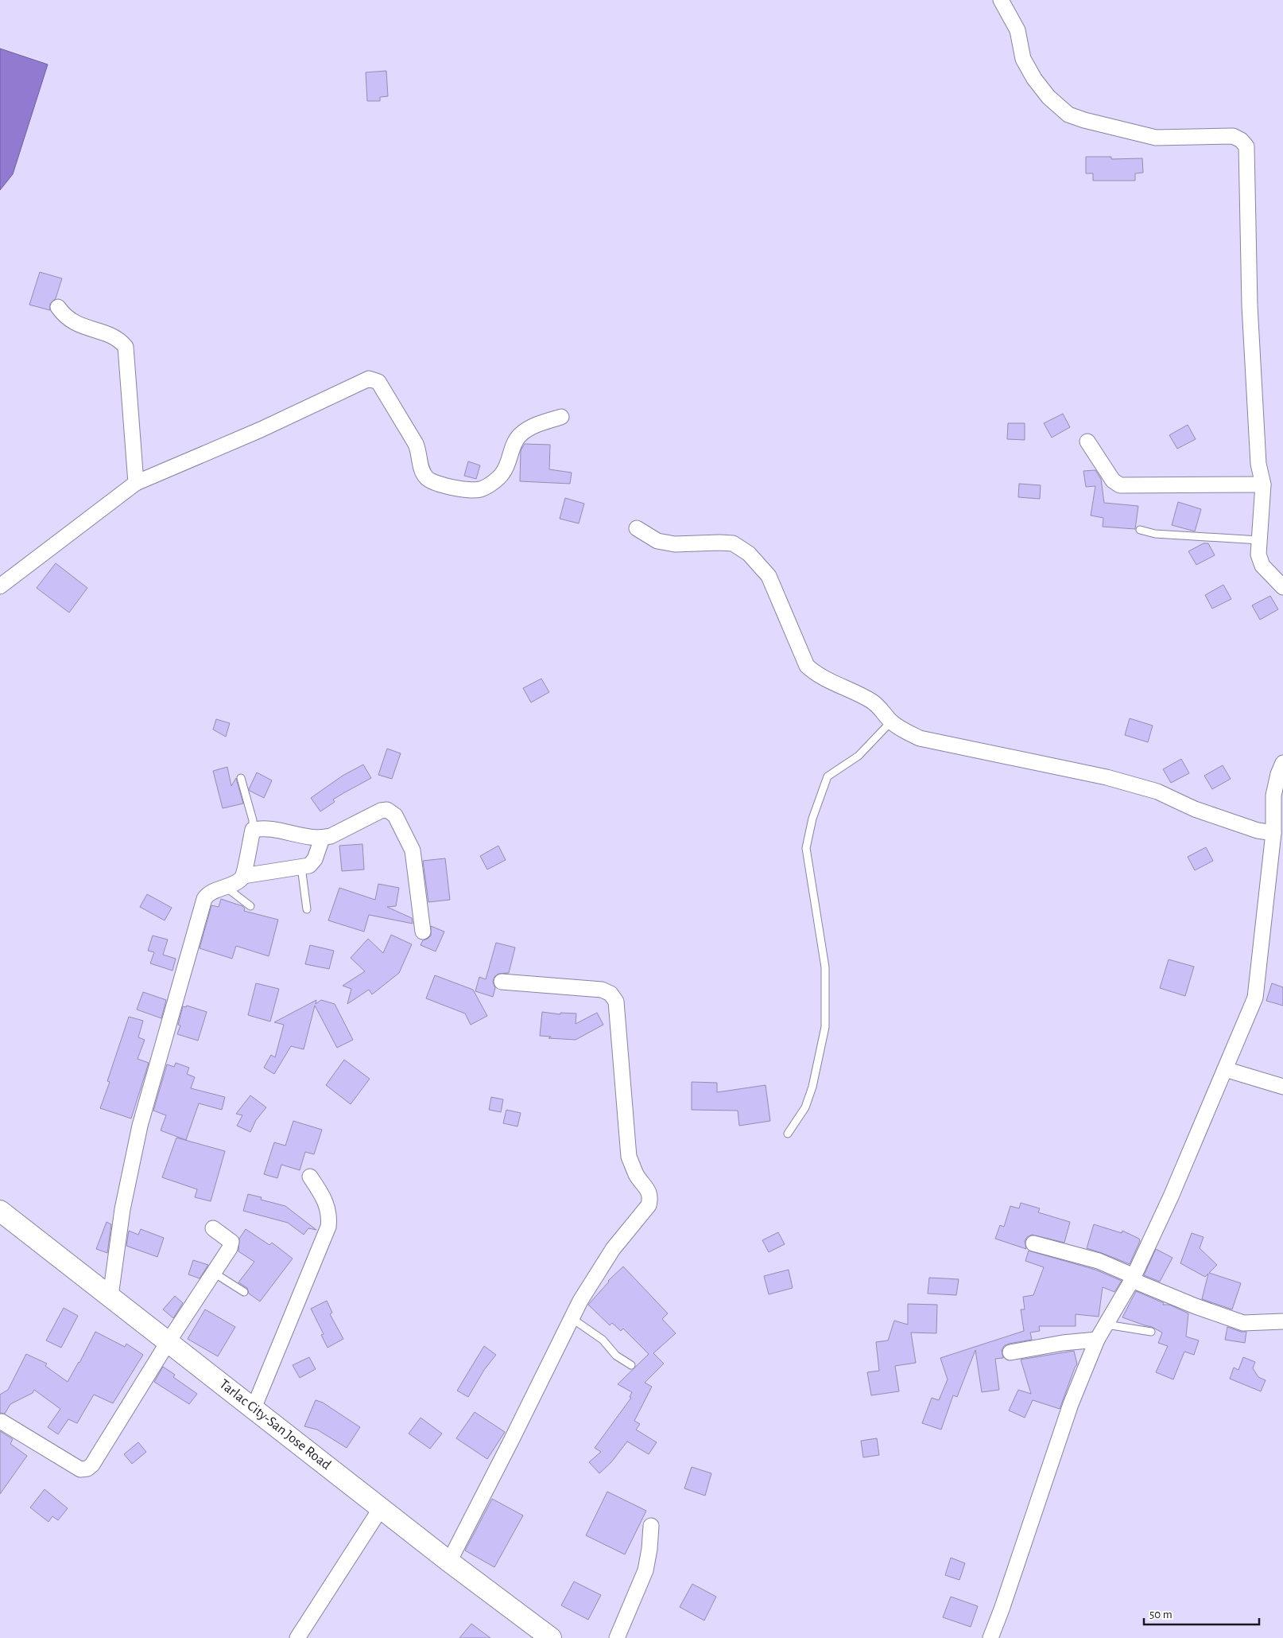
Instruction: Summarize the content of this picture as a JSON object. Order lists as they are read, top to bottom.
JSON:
{
  "streets": {
    "main road": ["Tarlac City-San Jose Road"]
  },
  "scale_bar": "50 m"
}
